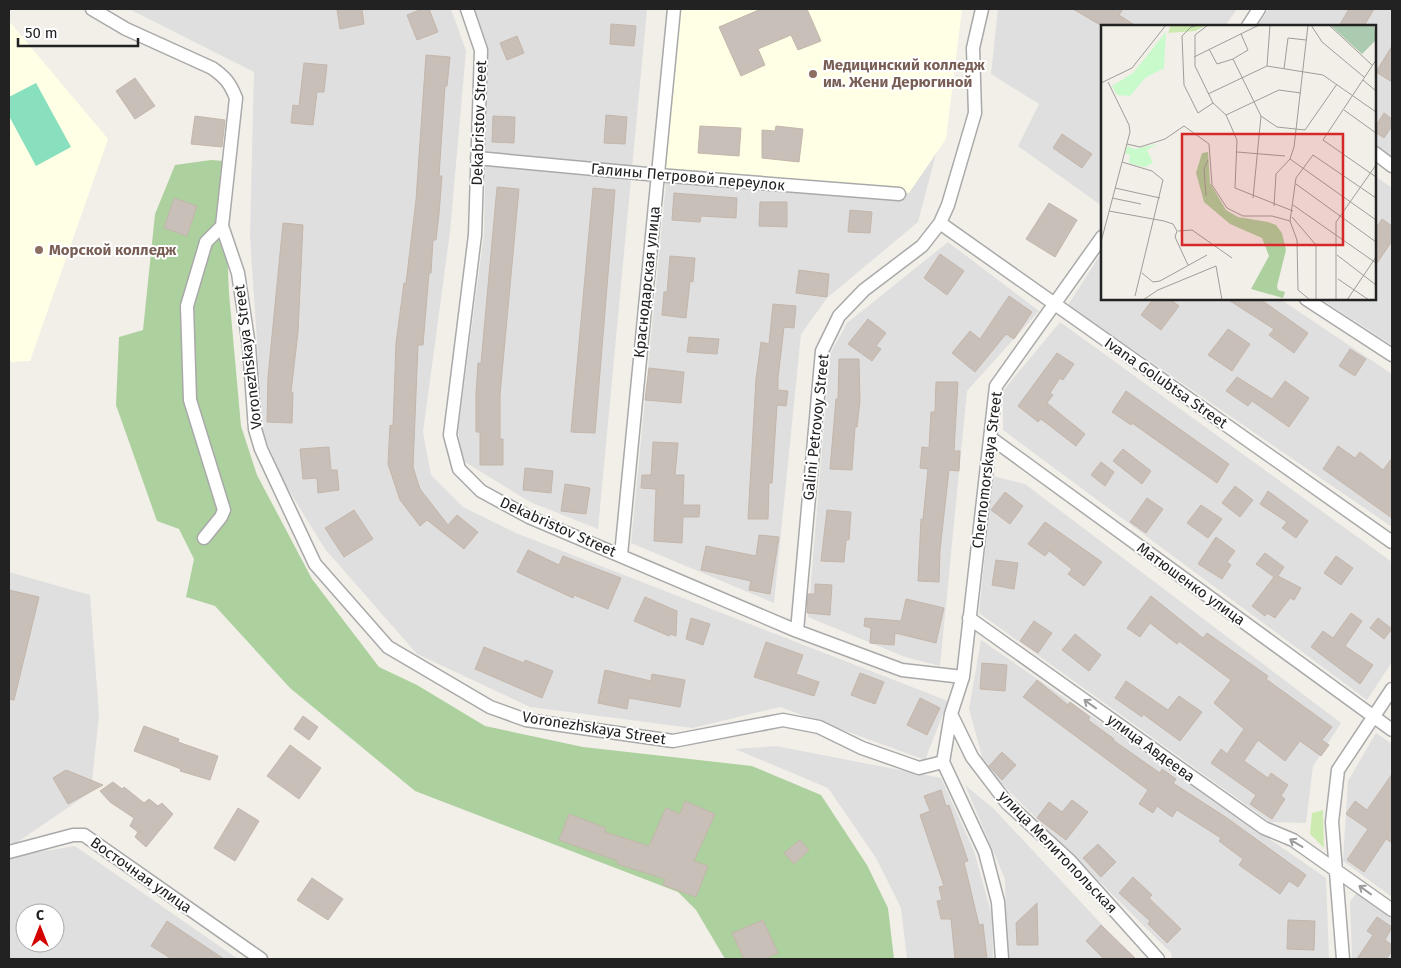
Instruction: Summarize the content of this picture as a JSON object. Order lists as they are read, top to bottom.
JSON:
{
  "streets": {
    "street": [
      "Dekabristov Street",
      "Галины Петровой переулок",
      "Краснодарская улица",
      "Voronezhskaya Street",
      "Ivana Golubtsa Street",
      "Galini Petrovoy Street",
      "Chernomorskaya Street",
      "Матюшенко улица",
      "улица Авдеева",
      "улица Мелитопольская",
      "Восточная улица"
    ]
  },
  "crossings": [
    ["Dekabristov Street", "Галины Петровой переулок"],
    ["Dekabristov Street", "Краснодарская улица"],
    ["Dekabristov Street", "Galini Petrovoy Street"],
    ["Dekabristov Street", "Chernomorskaya Street"],
    ["Галины Петровой переулок", "Краснодарская улица"],
    ["Ivana Golubtsa Street", "Galini Petrovoy Street"],
    ["Ivana Golubtsa Street", "Chernomorskaya Street"],
    ["Chernomorskaya Street", "Матюшенко улица"],
    ["Chernomorskaya Street", "улица Авдеева"]
  ],
  "one_way": ["улица Авдеева"],
  "places": ["Медицинский колледж им. Жени Дерюгиной", "Морской колледж"],
  "scale_bar": "50 m",
  "north": "top"
}
